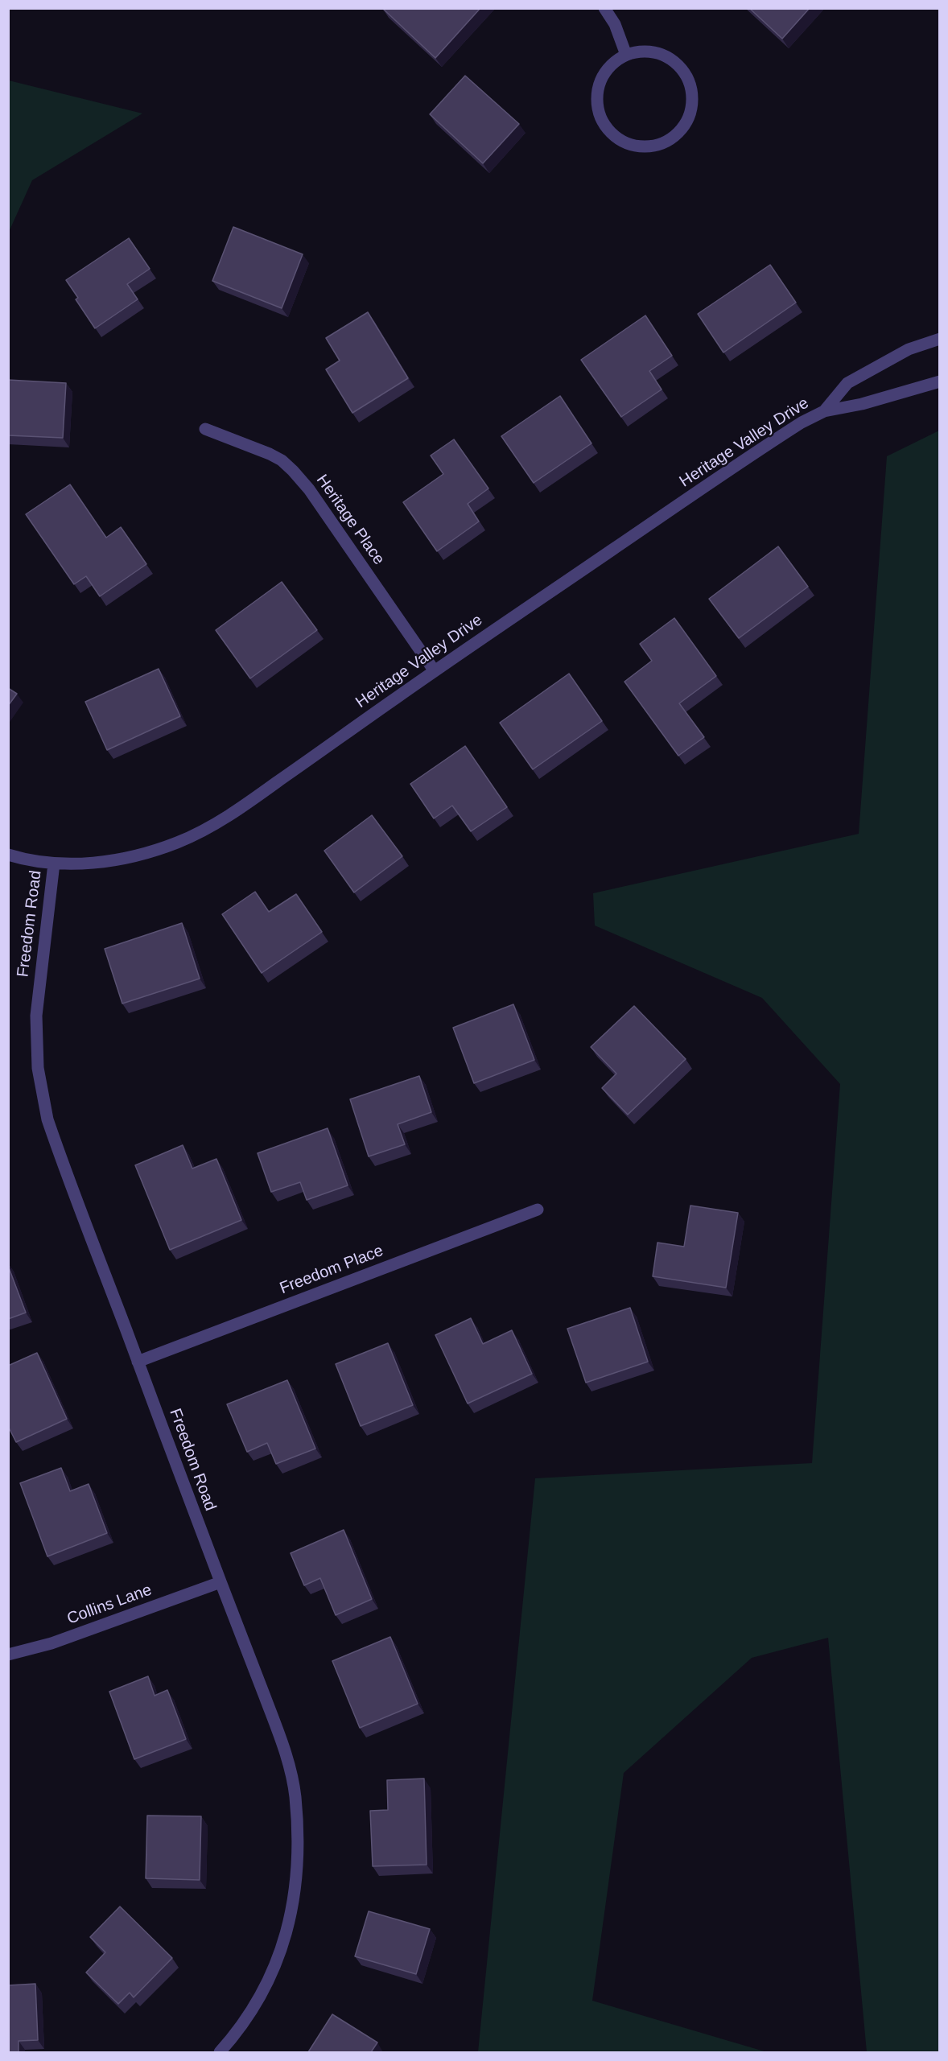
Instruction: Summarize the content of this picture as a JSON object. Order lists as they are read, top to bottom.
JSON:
{
  "streets": {
    "street": [
      "Heritage Valley Drive",
      "Heritage Place",
      "Freedom Road",
      "Freedom Place",
      "Collins Lane"
    ]
  },
  "crossings": [
    ["Heritage Valley Drive", "Heritage Place"],
    ["Heritage Valley Drive", "Freedom Road"],
    ["Freedom Road", "Freedom Place"],
    ["Freedom Road", "Collins Lane"]
  ]
}
